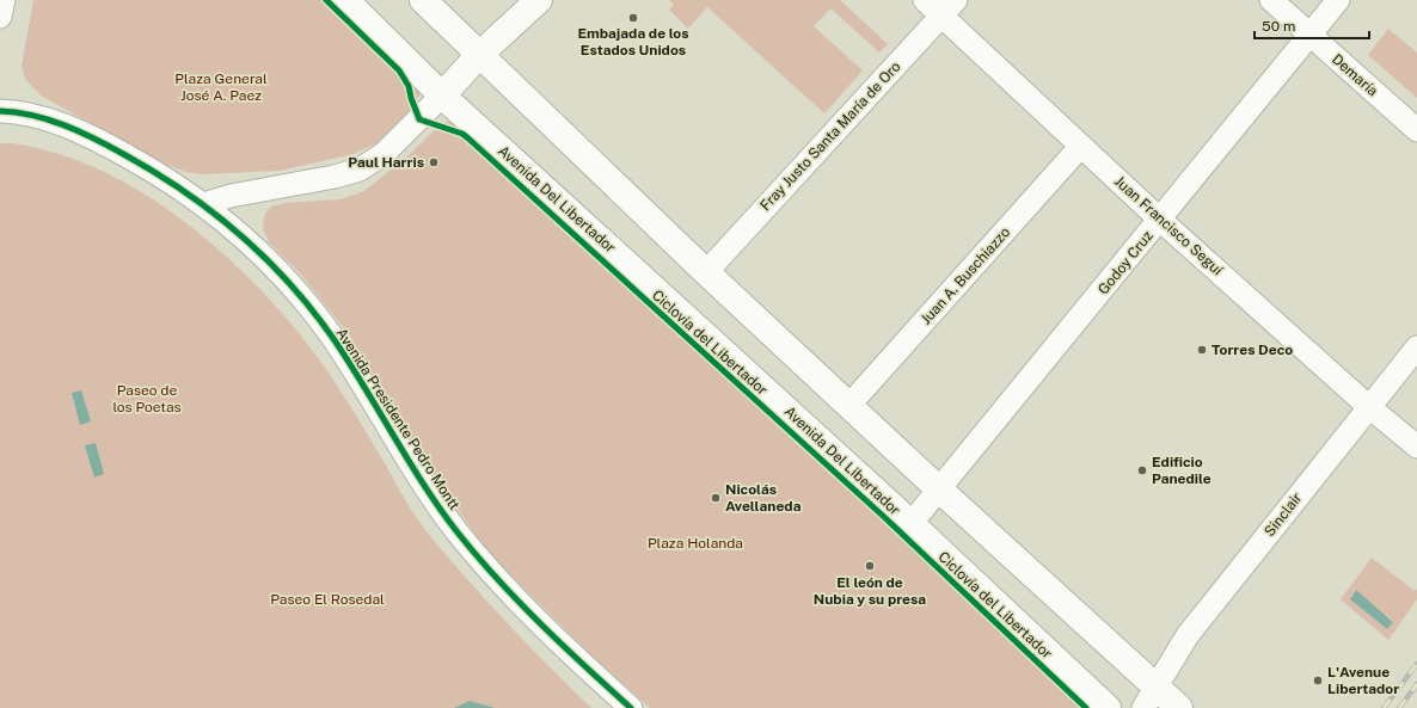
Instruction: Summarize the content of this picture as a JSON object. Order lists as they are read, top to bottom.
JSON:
{
  "streets": {
    "main road": ["Avenida Del Libertador"],
    "street": [
      "Demaría",
      "Fray Justo Santa María de Oro",
      "Juan Francisco Seguí",
      "Godoy Cruz",
      "Juan A. Buschiazzo",
      "Avenida Presidente Pedro Montt",
      "Sinclair"
    ],
    "cycle path": ["Ciclovía del Libertador"]
  },
  "crossings": [
    ["Demaría", "Godoy Cruz"],
    ["Fray Justo Santa María de Oro", "Juan Francisco Seguí"],
    ["Avenida Del Libertador", "Godoy Cruz"],
    ["Juan Francisco Seguí", "Godoy Cruz"],
    ["Juan Francisco Seguí", "Juan A. Buschiazzo"],
    ["Juan Francisco Seguí", "Sinclair"]
  ],
  "parks": [
    "Plaza General José A. Paez",
    "Paseo de los Poetas",
    "Plaza Holanda",
    "Paseo El Rosedal"
  ],
  "places": [
    "Embajada de los Estados Unidos",
    "Paul Harris",
    "Torres Deco",
    "Edificio Panedile",
    "Nicolás Avellaneda",
    "El león de Nubia y su presa",
    "L'Avenue Libertador"
  ],
  "scale_bar": "50 m"
}
